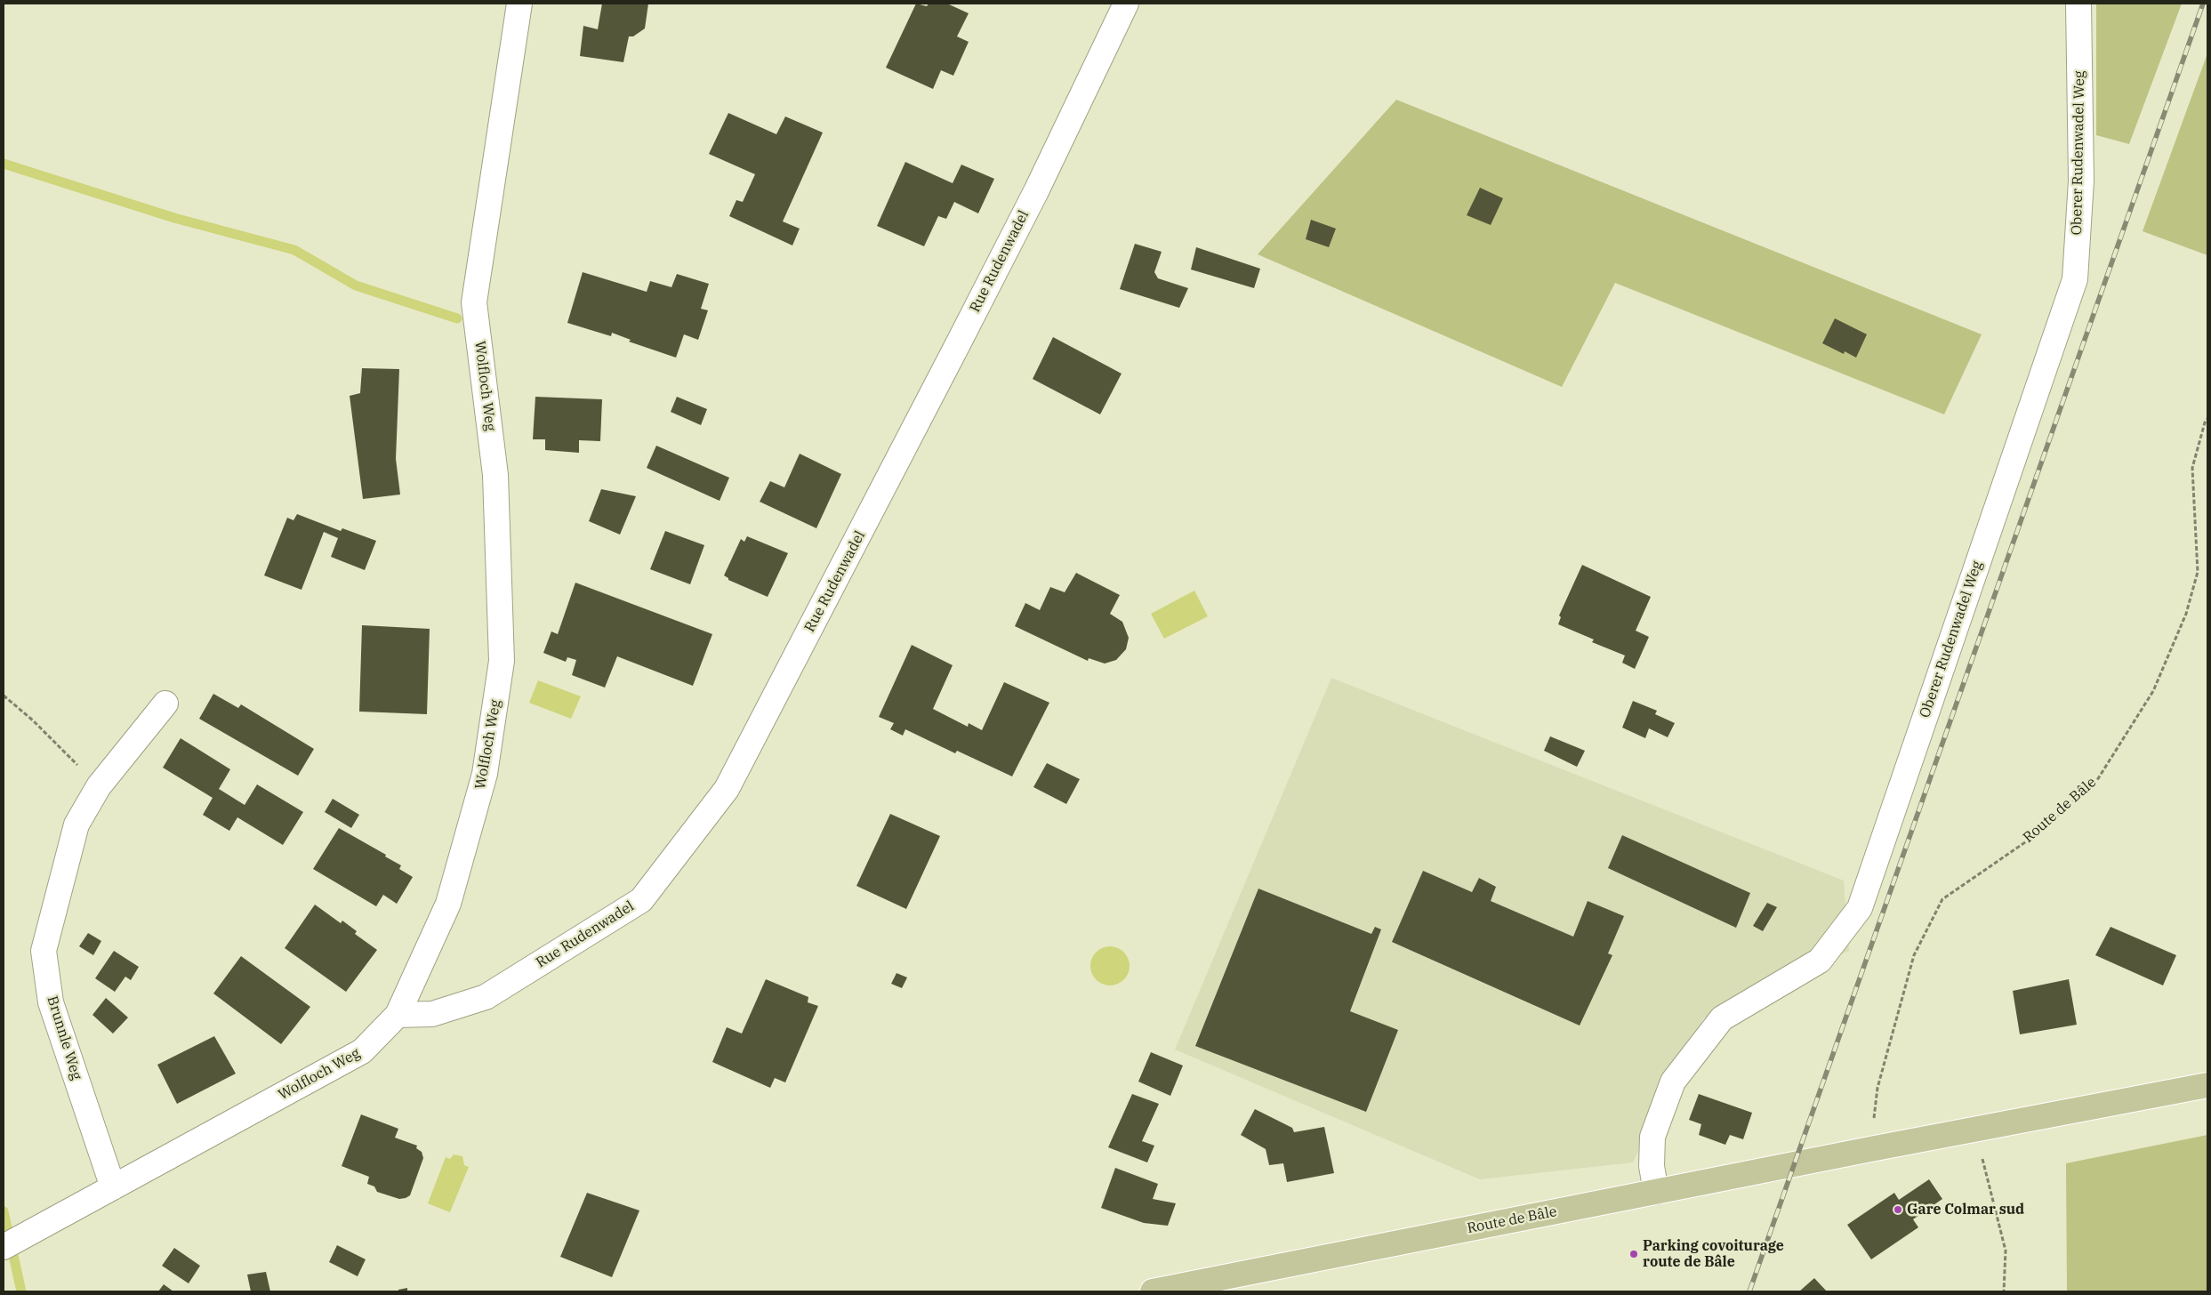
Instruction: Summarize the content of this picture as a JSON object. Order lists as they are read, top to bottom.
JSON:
{
  "streets": {
    "main road": ["Route de Bâle"],
    "street": [
      "Oberer Rudenwadel Weg",
      "Rue Rudenwadel",
      "Wolfloch Weg",
      "Brunnle Weg"
    ]
  },
  "crossings": [
    ["Oberer Rudenwadel Weg", "Route de Bâle"],
    ["Rue Rudenwadel", "Wolfloch Weg"],
    ["Wolfloch Weg", "Brunnle Weg"]
  ],
  "places": ["Gare Colmar sud", "Parking covoiturage route de Bâle"]
}
